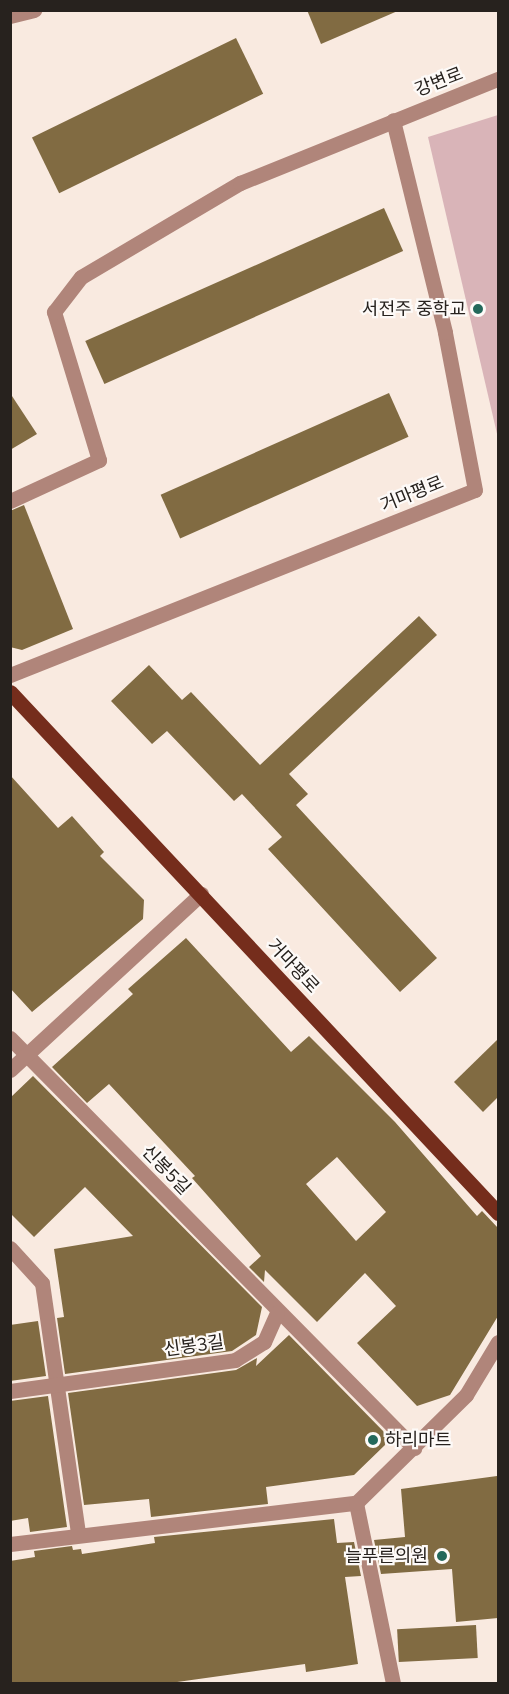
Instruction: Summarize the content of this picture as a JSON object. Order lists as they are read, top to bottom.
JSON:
{
  "streets": {
    "main road": ["거마평로"],
    "street": ["강변로", "신봉5길", "신봉3길"]
  },
  "crossings": [
    ["강변로", "거마평로"],
    ["신봉5길", "신봉3길"]
  ],
  "places": ["서전주 중학교", "하리마트", "늘푸른의원"]
}
